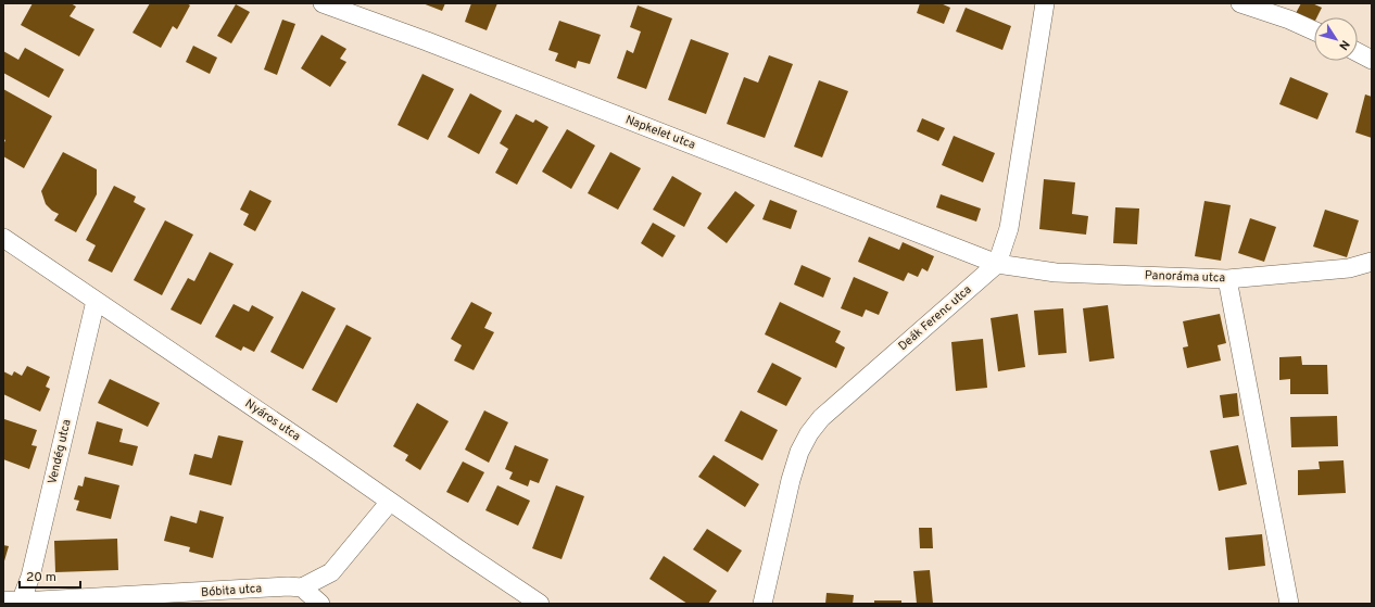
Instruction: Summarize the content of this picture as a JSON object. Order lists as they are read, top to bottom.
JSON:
{
  "streets": {
    "street": [
      "Napkelet utca",
      "Panoráma utca",
      "Deák Ferenc utca",
      "Nyáros utca",
      "Vendég utca",
      "Bóbita utca"
    ]
  },
  "crossings": [
    ["Napkelet utca", "Panoráma utca"],
    ["Napkelet utca", "Deák Ferenc utca"],
    ["Panoráma utca", "Deák Ferenc utca"],
    ["Nyáros utca", "Vendég utca"],
    ["Nyáros utca", "Bóbita utca"],
    ["Vendég utca", "Bóbita utca"]
  ],
  "scale_bar": "20 m",
  "north": "bottom right"
}
